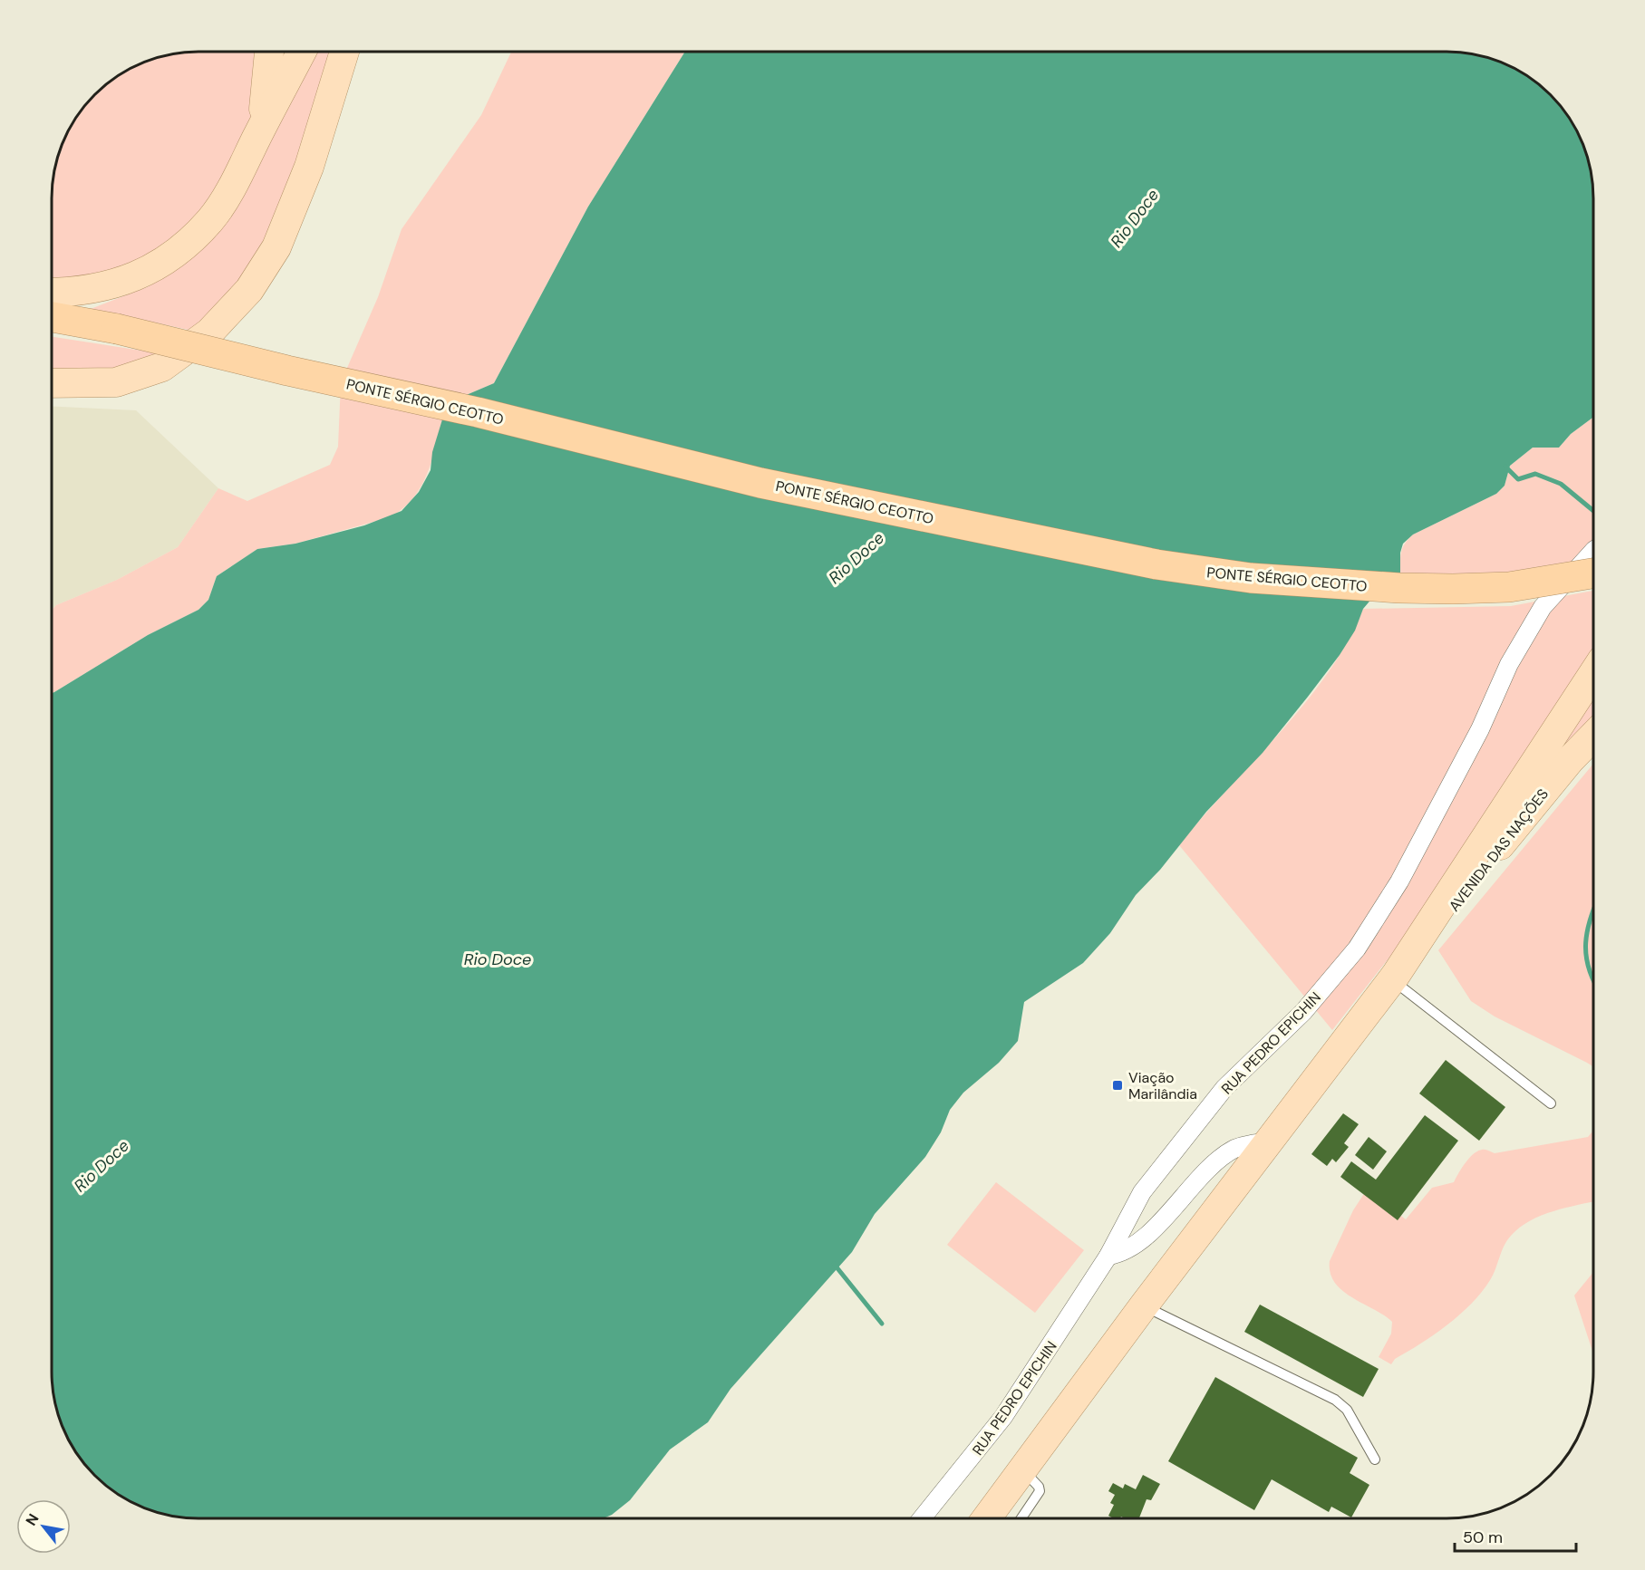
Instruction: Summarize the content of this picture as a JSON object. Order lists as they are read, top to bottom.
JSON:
{
  "streets": {
    "highway": ["PONTE SÉRGIO CEOTTO"],
    "main road": ["AVENIDA DAS NAÇÕES"],
    "street": ["RUA PEDRO EPICHIN"]
  },
  "water": ["Rio Doce"],
  "places": {
    "transit": ["Viação Marilândia"]
  },
  "scale_bar": "50 m",
  "north": "top left"
}
